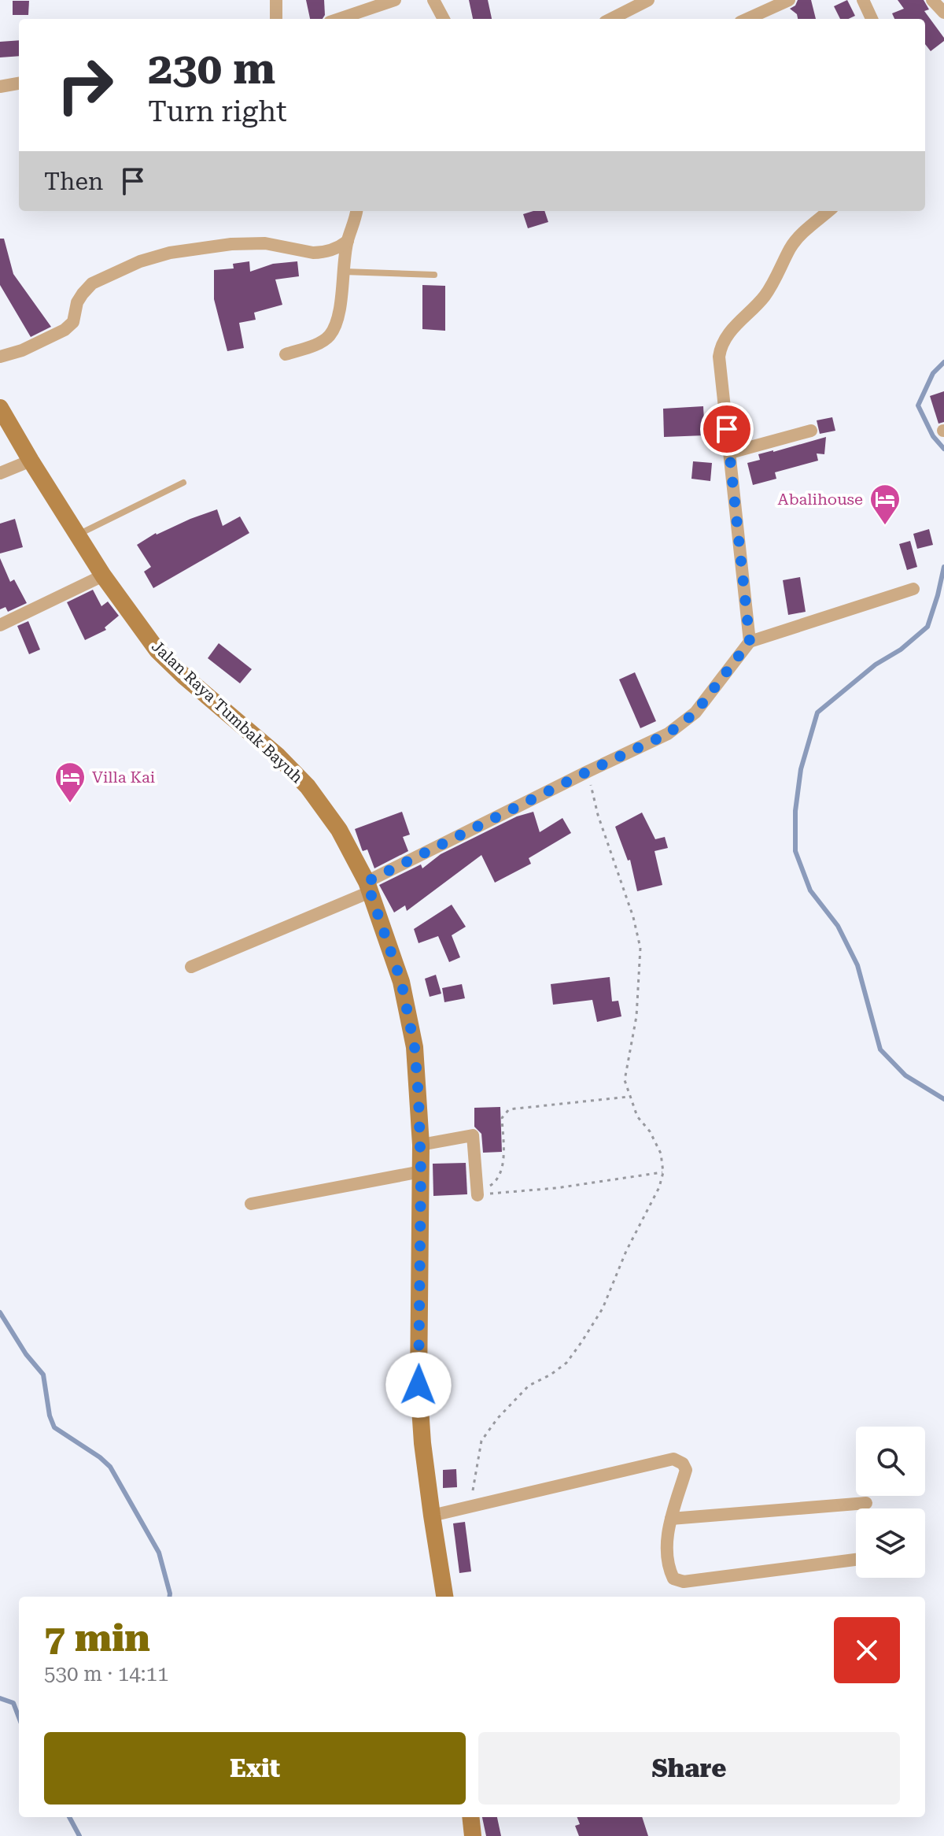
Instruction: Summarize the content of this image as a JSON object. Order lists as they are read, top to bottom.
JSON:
{
  "streets": {
    "street": ["Jalan Raya Tumbak Bayuh"]
  },
  "places": {
    "hotel": ["Abalihouse", "Villa Kai"]
  },
  "page": {
    "turn": ["230 m", "Turn right"],
    "then": "Then",
    "heading": ["7 min", "530 m · 14:11"],
    "buttons": ["Exit", "Share"]
  }
}
